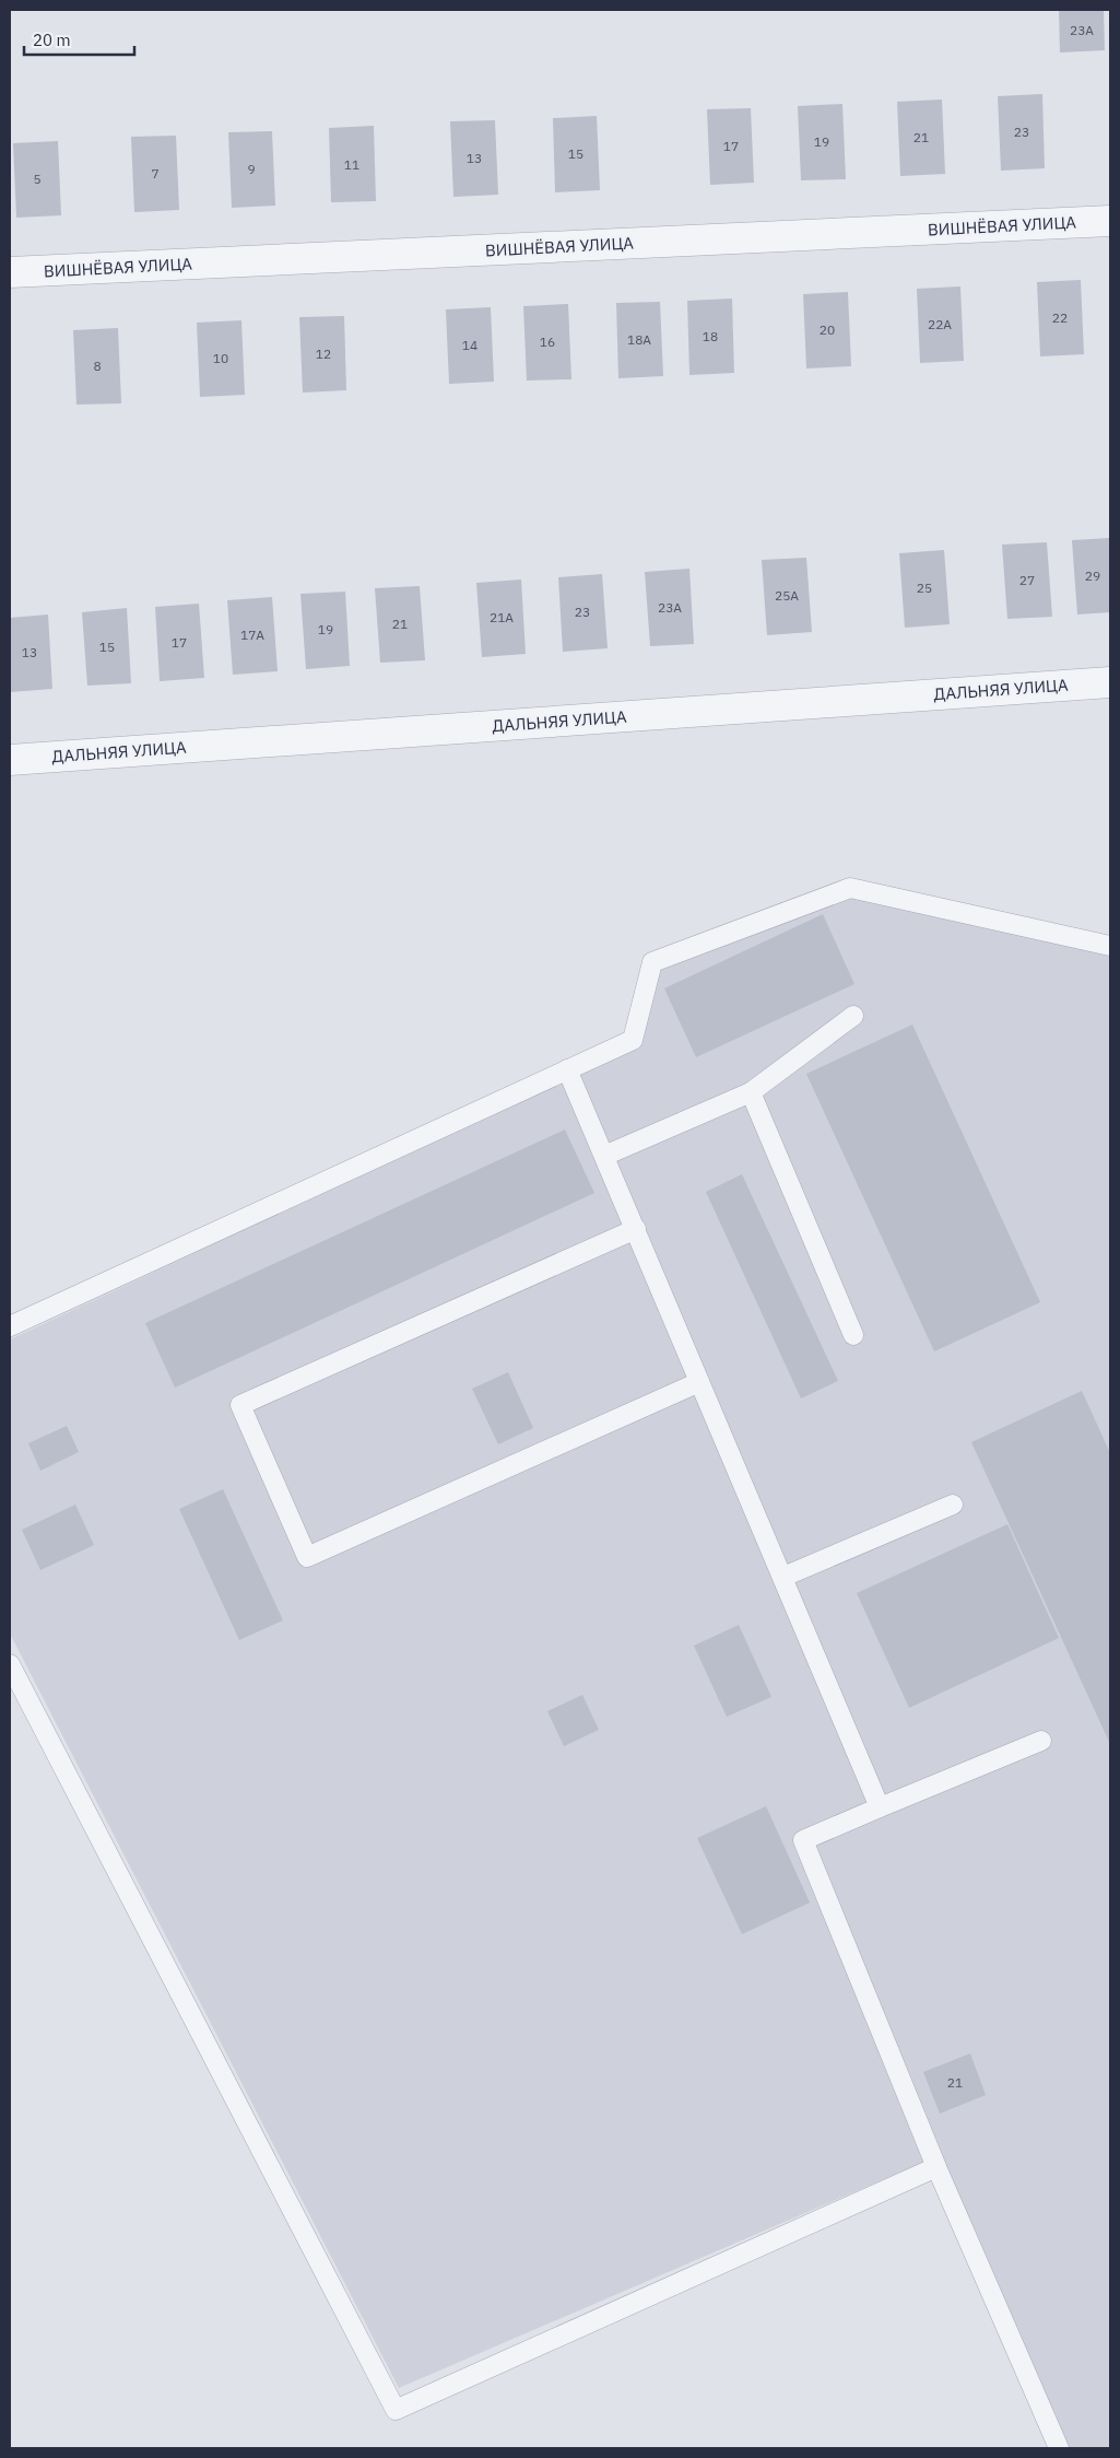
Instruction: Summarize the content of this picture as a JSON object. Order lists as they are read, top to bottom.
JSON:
{
  "streets": {
    "street": ["ВИШНЁВАЯ УЛИЦА", "ДАЛЬНЯЯ УЛИЦА"]
  },
  "house_numbers": [
    "23А",
    "23",
    "21",
    "19",
    "17",
    "15",
    "13",
    "11",
    "9",
    "7",
    "5",
    "22",
    "22А",
    "20",
    "18",
    "18А",
    "16",
    "14",
    "12",
    "10",
    "8",
    "29",
    "27",
    "25",
    "25А",
    "23А",
    "23",
    "21А",
    "21",
    "19",
    "17А",
    "17",
    "15",
    "13",
    "21"
  ],
  "scale_bar": "20 m"
}
